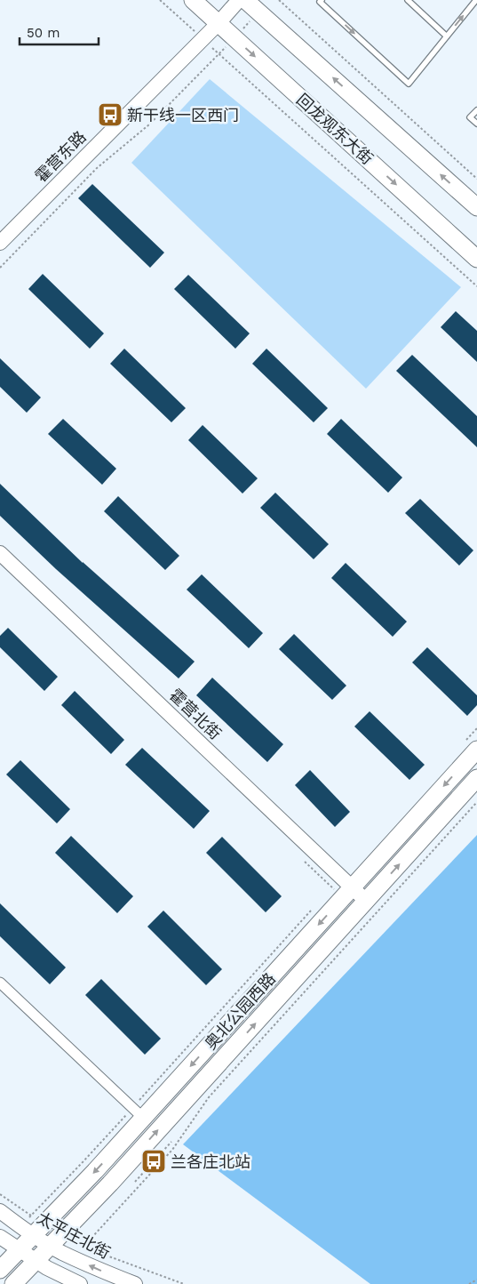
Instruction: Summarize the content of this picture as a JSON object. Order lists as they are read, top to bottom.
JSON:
{
  "streets": {
    "main road": ["回龙观东大街", "奥北公园西路"],
    "street": ["霍营东路", "霍营北街", "太平庄北街"]
  },
  "crossings": [
    ["回龙观东大街", "霍营东路"],
    ["霍营北街", "奥北公园西路"],
    ["奥北公园西路", "太平庄北街"]
  ],
  "places": {
    "bus stop": ["新干线一区西门", "兰各庄北站"]
  },
  "scale_bar": "50 m"
}
